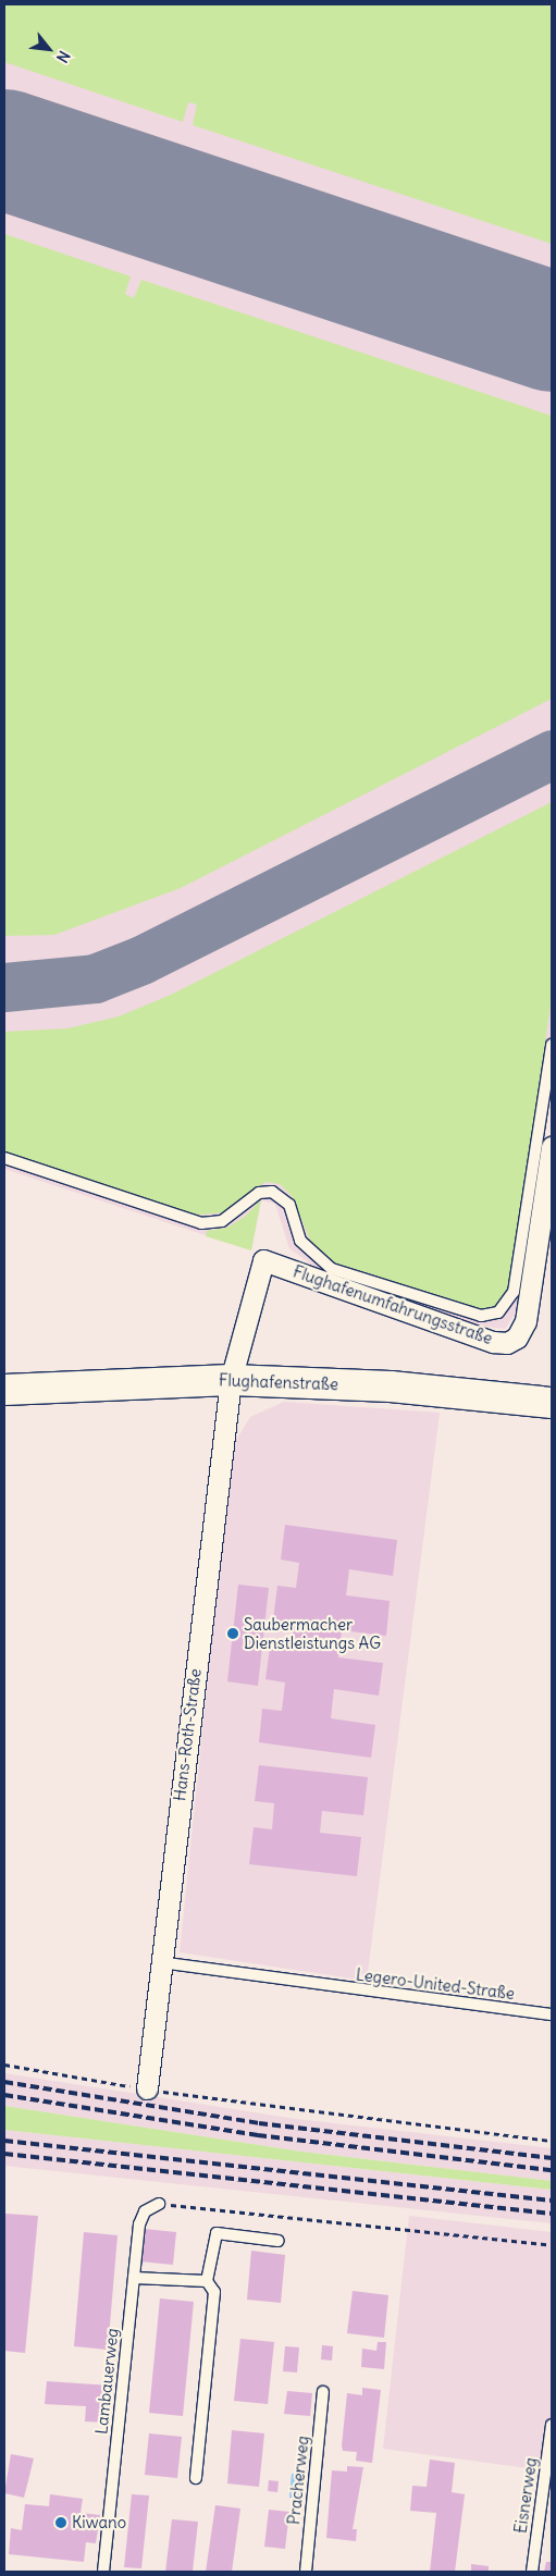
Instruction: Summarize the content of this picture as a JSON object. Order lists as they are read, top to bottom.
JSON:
{
  "streets": {
    "main road": ["Flughafenstraße"],
    "street": ["Flughafenumfahrungsstraße", "Hans-Roth-Straße"],
    "lane": [
      "Legero-United-Straße",
      "Lambauerweg",
      "Pracherweg",
      "Eisnerweg"
    ]
  },
  "crossings": [
    ["Flughafenumfahrungsstraße", "Flughafenstraße"],
    ["Flughafenumfahrungsstraße", "Hans-Roth-Straße"],
    ["Flughafenstraße", "Hans-Roth-Straße"],
    ["Hans-Roth-Straße", "Legero-United-Straße"]
  ],
  "places": ["Saubermacher Dienstleistungs AG", "Kiwano"],
  "north": "bottom right"
}
